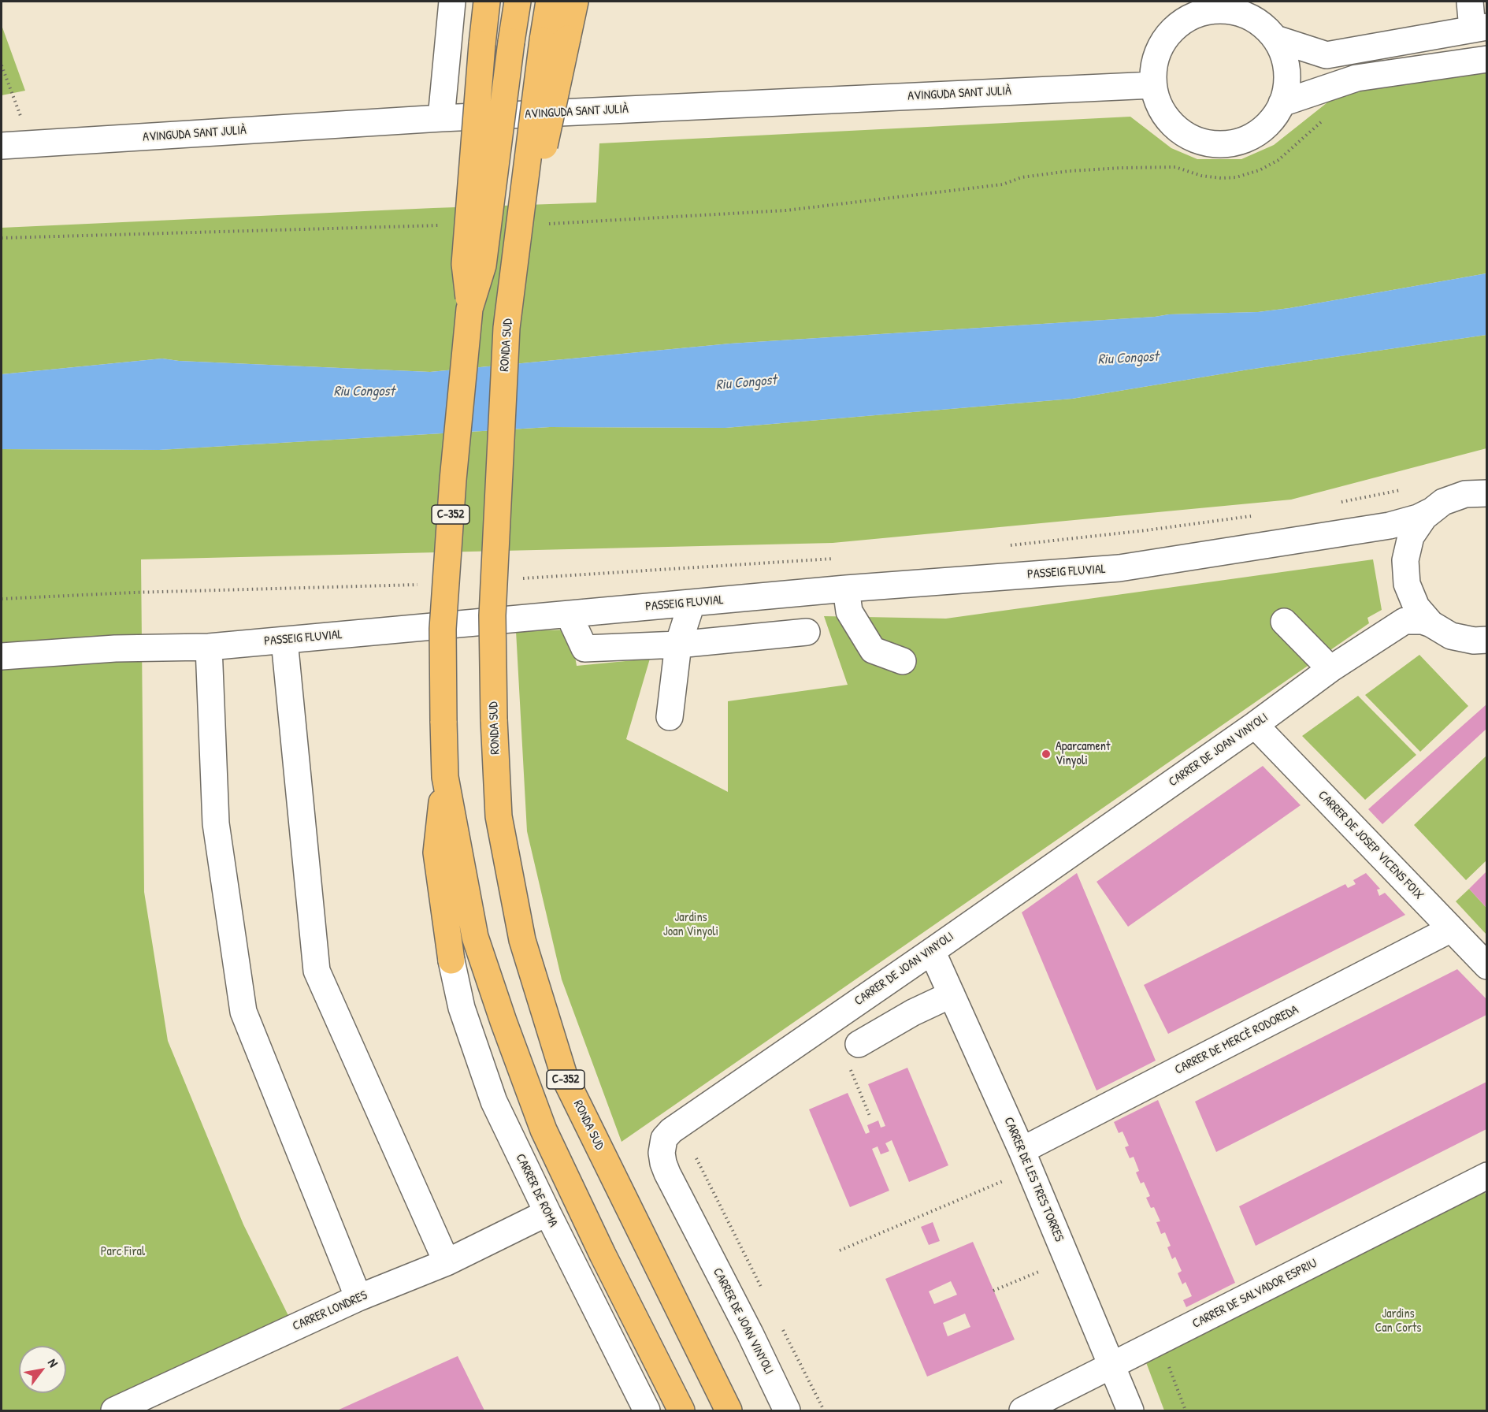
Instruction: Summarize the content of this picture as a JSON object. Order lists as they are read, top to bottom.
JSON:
{
  "streets": {
    "highway": ["RONDA SUD", "C-352"],
    "street": [
      "AVINGUDA SANT JULIÀ",
      "PASSEIG FLUVIAL",
      "CARRER DE JOAN VINYOLI",
      "CARRER DE JOSEP VICENS FOIX",
      "CARRER DE MERCÈ RODOREDA",
      "CARRER DE LES TRES TORRES",
      "CARRER DE ROMA",
      "CARRER DE SALVADOR ESPRIU",
      "CARRER LONDRES"
    ]
  },
  "crossings": [
    ["PASSEIG FLUVIAL", "CARRER DE JOAN VINYOLI"],
    ["CARRER DE JOAN VINYOLI", "CARRER DE JOSEP VICENS FOIX"],
    ["CARRER DE JOAN VINYOLI", "CARRER DE LES TRES TORRES"],
    ["CARRER DE JOSEP VICENS FOIX", "CARRER DE MERCÈ RODOREDA"],
    ["CARRER DE MERCÈ RODOREDA", "CARRER DE LES TRES TORRES"],
    ["CARRER DE LES TRES TORRES", "CARRER DE SALVADOR ESPRIU"],
    ["CARRER DE ROMA", "CARRER LONDRES"]
  ],
  "water": ["Riu Congost"],
  "parks": ["Jardins Joan Vinyoli", "Parc Firal", "Jardins Can Corts"],
  "places": ["Aparcament Vinyoli"],
  "north": "top right"
}
